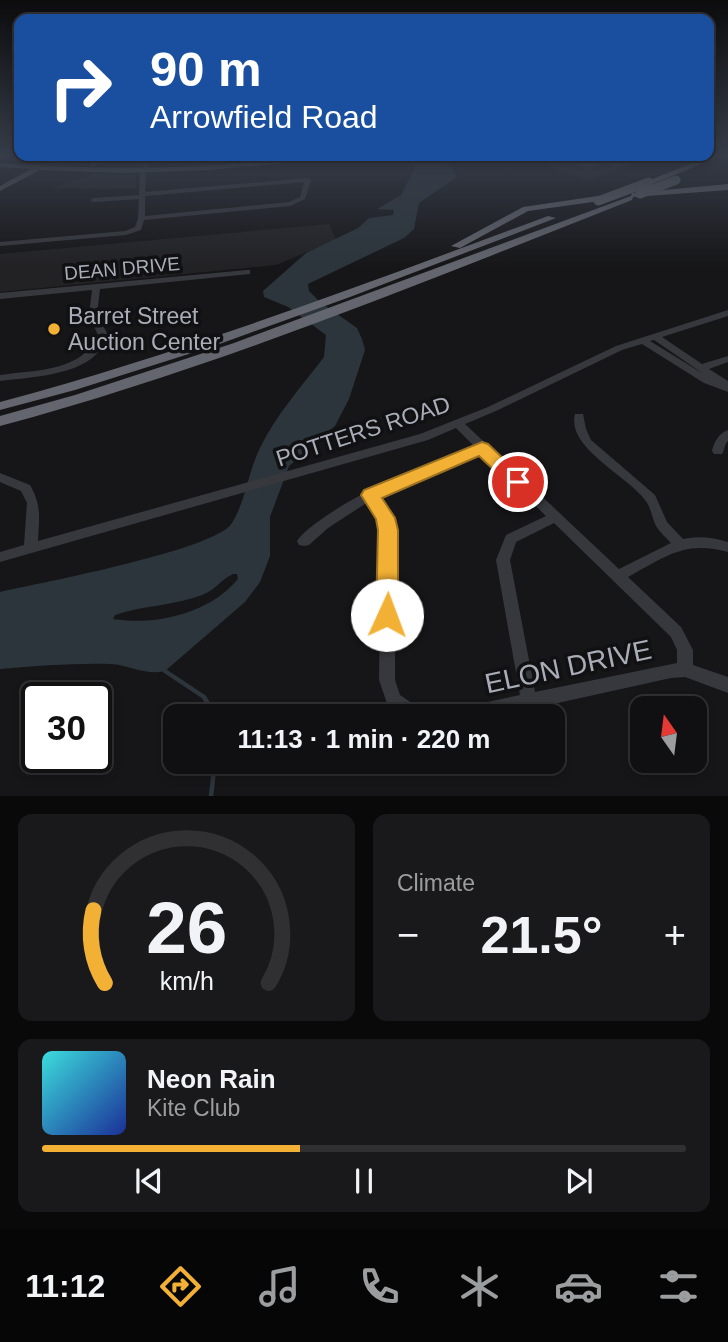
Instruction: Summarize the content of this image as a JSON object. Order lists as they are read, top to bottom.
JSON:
{
  "streets": {
    "street": ["DEAN DRIVE", "POTTERS ROAD", "ELON DRIVE"]
  },
  "places": ["Barret Street Auction Center"],
  "north": "top",
  "page": {
    "turn": ["90 m", "Arrowfield Road"],
    "limit": "30",
    "trip": "11:13 · 1 min · 220 m",
    "tile": "Climate",
    "heat": ["−", "21.5°", "+"],
    "song": ["Neon Rain", "Kite Club"],
    "tabs": "11:12",
    "gauge": ["26", "km/h"]
  }
}
